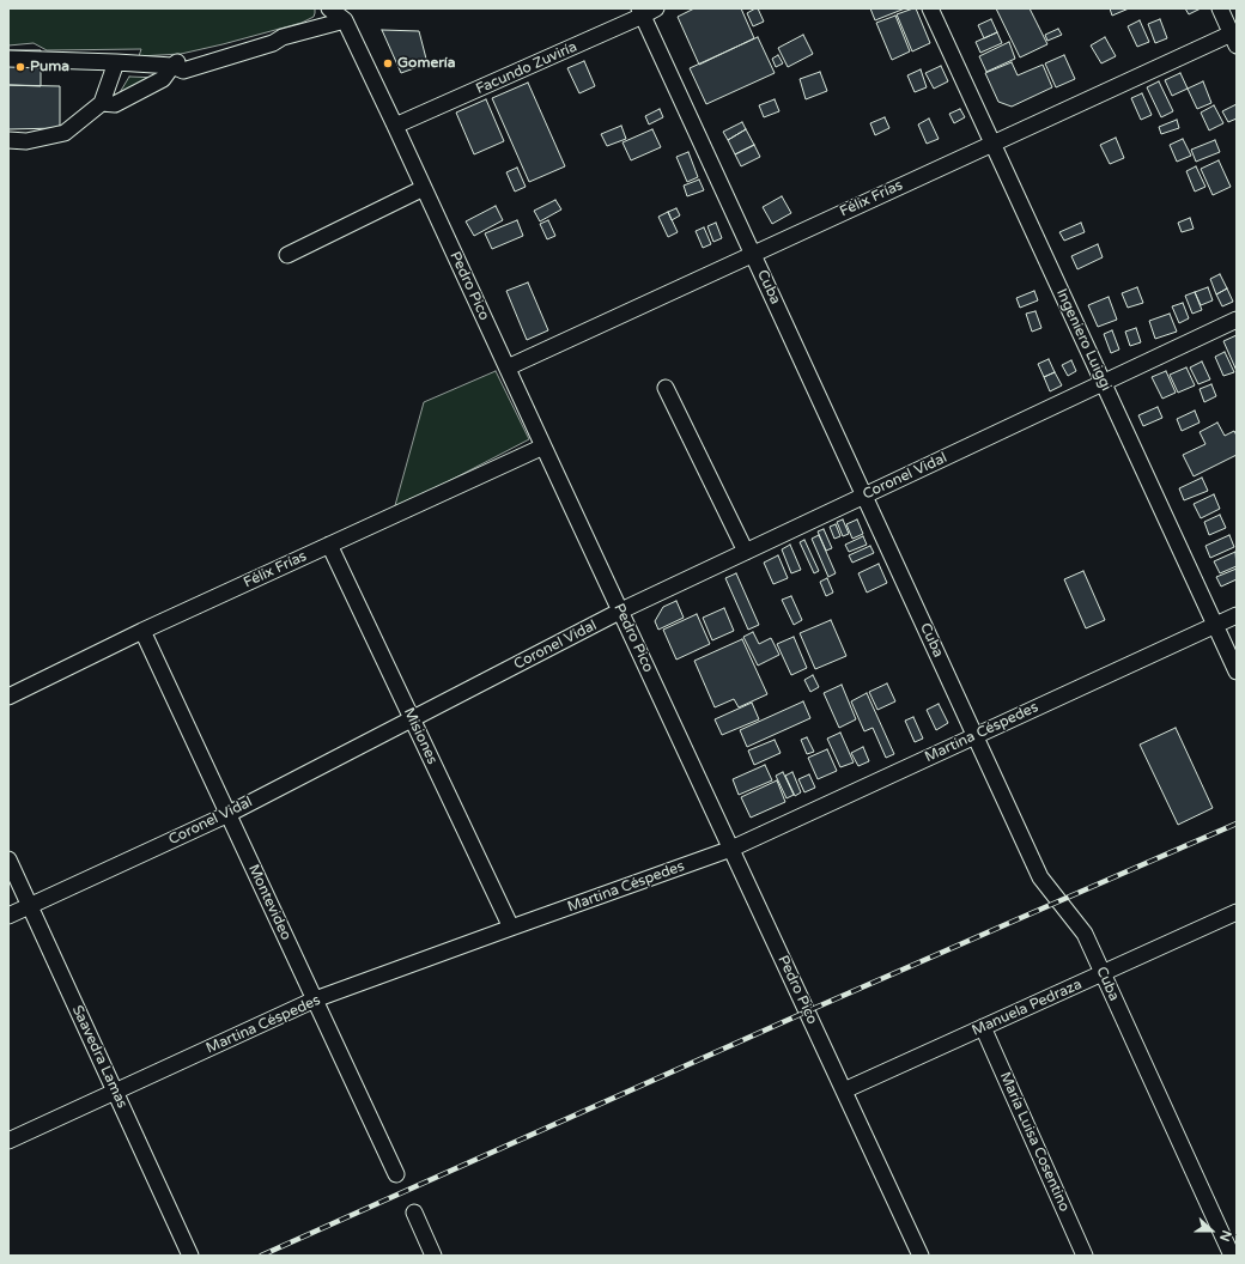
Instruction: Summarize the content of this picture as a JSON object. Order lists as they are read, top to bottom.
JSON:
{
  "streets": {
    "street": [
      "Facundo Zuviría",
      "Félix Frías",
      "Pedro Pico",
      "Cuba",
      "Ingeniero Luiggi",
      "Coronel Vidal",
      "Martina Céspedes",
      "Misiones",
      "Montevideo",
      "Manuela Pedraza",
      "Saavedra Lamas",
      "María Luisa Cosentino"
    ]
  },
  "crossings": [
    ["Facundo Zuviría", "Pedro Pico"],
    ["Facundo Zuviría", "Cuba"],
    ["Félix Frías", "Pedro Pico"],
    ["Félix Frías", "Cuba"],
    ["Félix Frías", "Ingeniero Luiggi"],
    ["Félix Frías", "Misiones"],
    ["Félix Frías", "Montevideo"],
    ["Pedro Pico", "Coronel Vidal"],
    ["Pedro Pico", "Martina Céspedes"],
    ["Pedro Pico", "Manuela Pedraza"],
    ["Cuba", "Coronel Vidal"],
    ["Cuba", "Martina Céspedes"],
    ["Cuba", "Manuela Pedraza"],
    ["Ingeniero Luiggi", "Coronel Vidal"],
    ["Ingeniero Luiggi", "Martina Céspedes"],
    ["Coronel Vidal", "Misiones"],
    ["Coronel Vidal", "Montevideo"],
    ["Coronel Vidal", "Saavedra Lamas"],
    ["Martina Céspedes", "Misiones"],
    ["Martina Céspedes", "Montevideo"],
    ["Martina Céspedes", "Saavedra Lamas"],
    ["Manuela Pedraza", "María Luisa Cosentino"]
  ],
  "places": ["Gomería", "Puma"],
  "north": "right"
}
